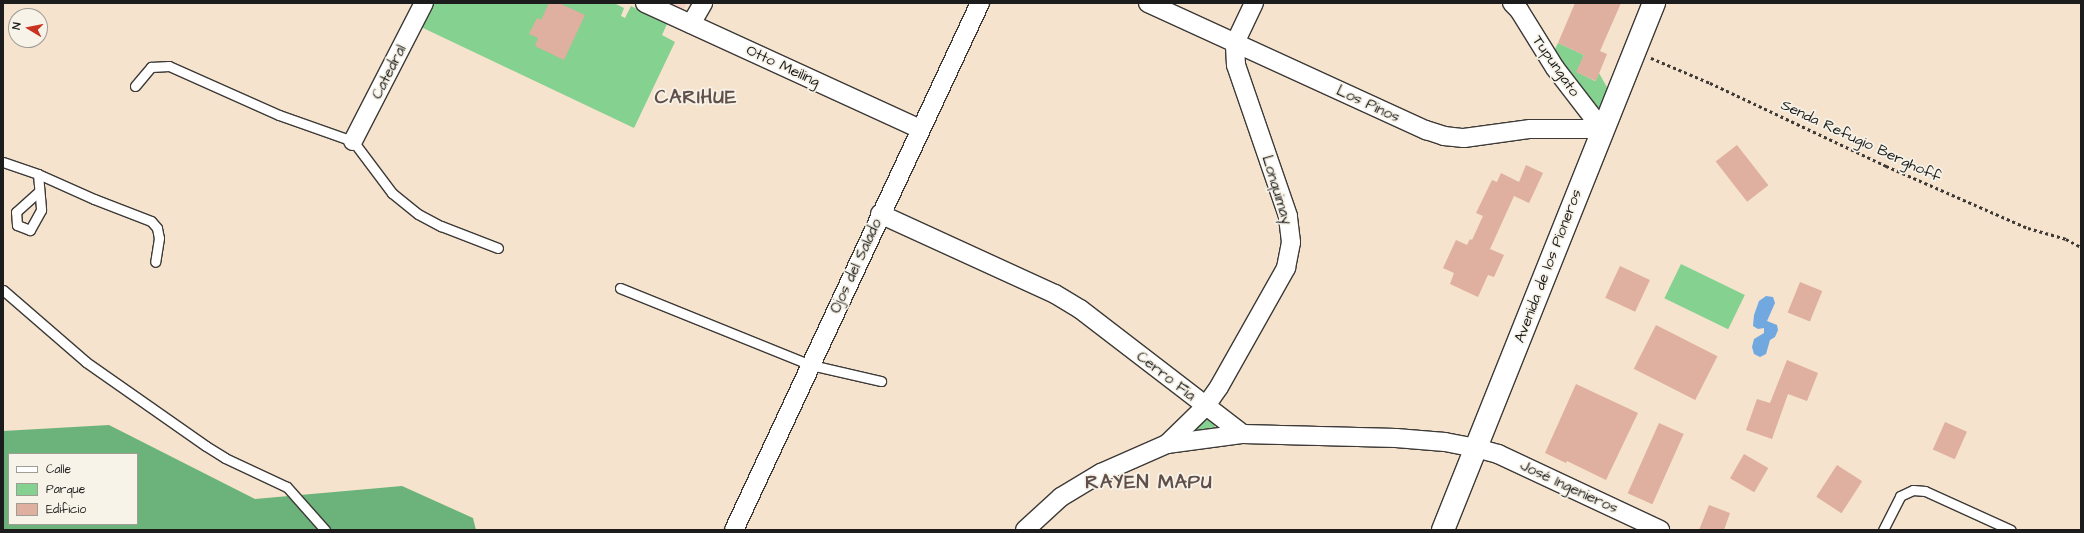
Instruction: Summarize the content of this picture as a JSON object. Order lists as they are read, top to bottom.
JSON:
{
  "streets": {
    "main road": ["Avenida de los Pioneros"],
    "street": [
      "Otto Meiling",
      "Tupungato",
      "Catedral",
      "Los Pinos",
      "Lonquimay",
      "Ojos del Salado",
      "Cerro Fia",
      "José Ingenieros"
    ],
    "path": ["Senda Refugio Berghoff"]
  },
  "crossings": [
    ["Otto Meiling", "Ojos del Salado"],
    ["Tupungato", "Los Pinos"],
    ["Tupungato", "Avenida de los Pioneros"],
    ["Los Pinos", "Lonquimay"],
    ["Los Pinos", "Avenida de los Pioneros"],
    ["Senda Refugio Berghoff", "Avenida de los Pioneros"],
    ["Lonquimay", "Cerro Fia"],
    ["Ojos del Salado", "Cerro Fia"],
    ["Avenida de los Pioneros", "José Ingenieros"]
  ],
  "districts": ["CARIHUE", "RAYEN MAPU"],
  "legend": ["Calle", "Parque", "Edificio"],
  "north": "left"
}
